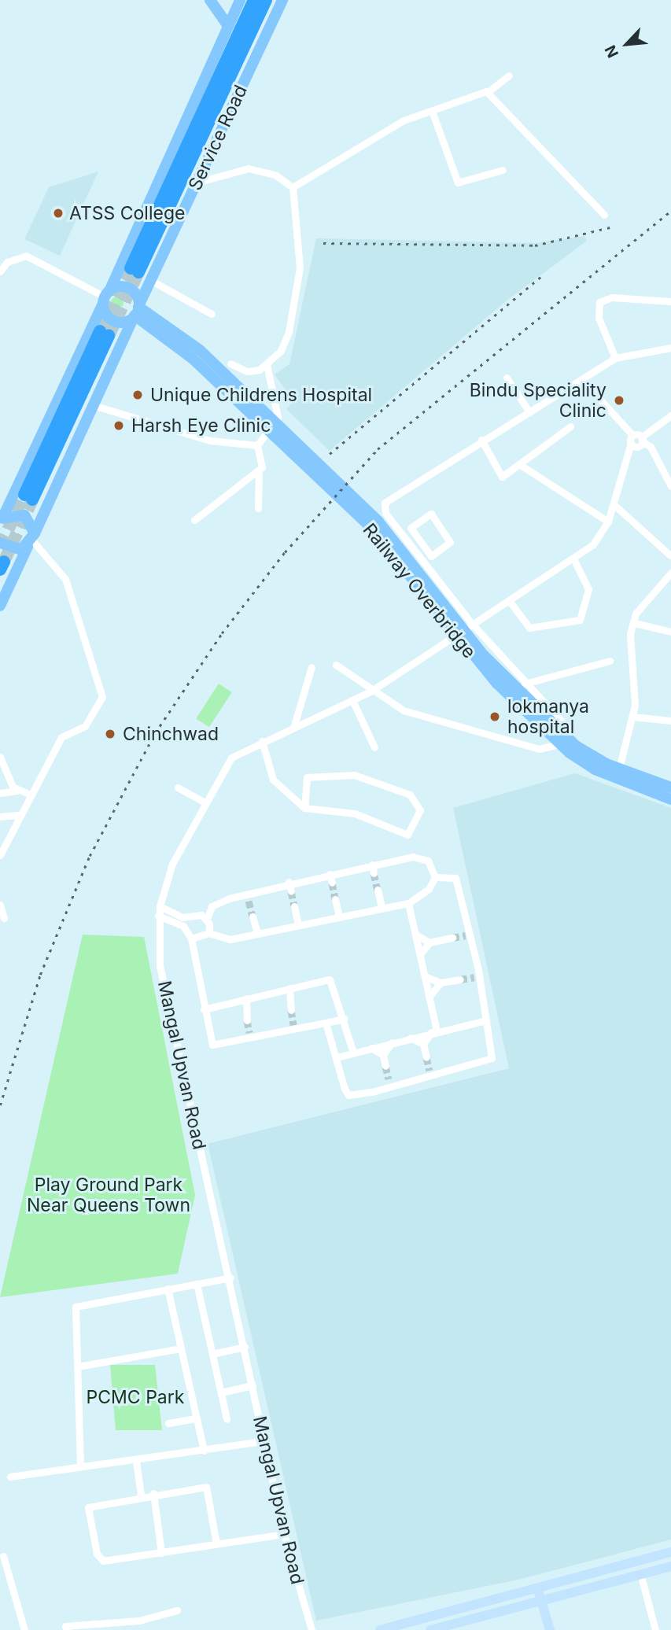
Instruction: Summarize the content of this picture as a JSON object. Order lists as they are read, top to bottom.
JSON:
{
  "streets": {
    "main road": ["Service Road", "Railway Overbridge"],
    "street": ["Mangal Upvan Road"]
  },
  "crossings": [
    ["Service Road", "Railway Overbridge"]
  ],
  "parks": ["Play Ground Park Near Queens Town", "PCMC Park"],
  "places": [
    "ATSS College",
    "Unique Childrens Hospital",
    "Bindu Speciality Clinic",
    "Harsh Eye Clinic",
    "lokmanya hospital",
    "Chinchwad"
  ],
  "north": "bottom left"
}
